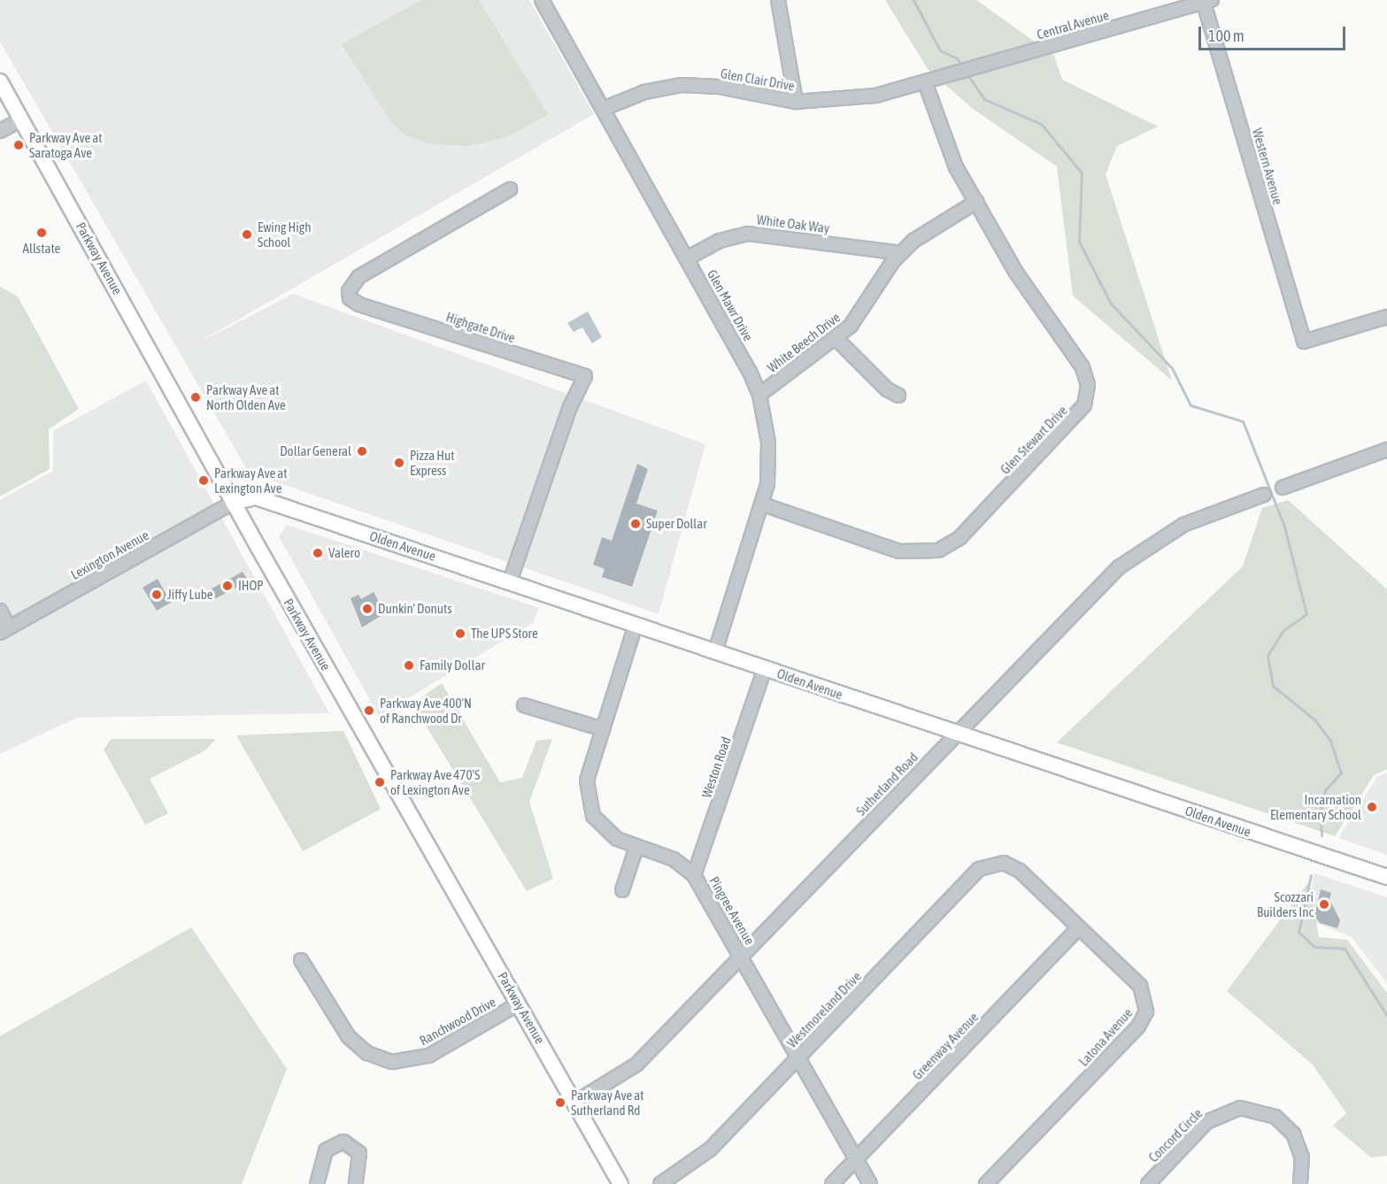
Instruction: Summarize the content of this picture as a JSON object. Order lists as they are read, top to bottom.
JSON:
{
  "streets": {
    "main road": ["Parkway Avenue", "Olden Avenue"],
    "street": [
      "Central Avenue",
      "Glen Clair Drive",
      "Western Avenue",
      "White Oak Way",
      "Glen Mawr Drive",
      "Highgate Drive",
      "White Beech Drive",
      "Glen Stewart Drive",
      "Lexington Avenue",
      "Weston Road",
      "Sutherland Road",
      "Pingree Avenue",
      "Westmoreland Drive",
      "Ranchwood Drive",
      "Latona Avenue",
      "Greenway Avenue",
      "Concord Circle"
    ]
  },
  "crossings": [
    ["Central Avenue", "Glen Clair Drive"],
    ["Central Avenue", "Western Avenue"],
    ["Glen Clair Drive", "Glen Mawr Drive"],
    ["Glen Clair Drive", "Glen Stewart Drive"],
    ["White Oak Way", "Glen Mawr Drive"],
    ["White Oak Way", "White Beech Drive"],
    ["Parkway Avenue", "Olden Avenue"],
    ["Parkway Avenue", "Lexington Avenue"],
    ["Parkway Avenue", "Sutherland Road"],
    ["Parkway Avenue", "Ranchwood Drive"],
    ["Glen Mawr Drive", "White Beech Drive"],
    ["Glen Mawr Drive", "Glen Stewart Drive"],
    ["Glen Mawr Drive", "Olden Avenue"],
    ["Highgate Drive", "Olden Avenue"],
    ["White Beech Drive", "Glen Stewart Drive"],
    ["Olden Avenue", "Lexington Avenue"],
    ["Olden Avenue", "Weston Road"],
    ["Olden Avenue", "Sutherland Road"],
    ["Olden Avenue", "Pingree Avenue"],
    ["Weston Road", "Pingree Avenue"],
    ["Sutherland Road", "Pingree Avenue"],
    ["Pingree Avenue", "Westmoreland Drive"],
    ["Pingree Avenue", "Greenway Avenue"],
    ["Westmoreland Drive", "Latona Avenue"],
    ["Latona Avenue", "Greenway Avenue"]
  ],
  "places": [
    "Parkway Ave at Saratoga Ave",
    "Allstate",
    "Ewing High School",
    "Parkway Ave at North Olden Ave",
    "Dollar General",
    "Pizza Hut Express",
    "Parkway Ave at Lexington Ave",
    "Super Dollar",
    "Valero",
    "IHOP",
    "Jiffy Lube",
    "Dunkin' Donuts",
    "The UPS Store",
    "Family Dollar",
    "Parkway Ave 400'N of Ranchwood Dr",
    "Parkway Ave 470'S of Lexington Ave",
    "Incarnation Elementary School",
    "Scozzari Builders Inc",
    "Parkway Ave at Sutherland Rd"
  ],
  "scale_bar": "100 m"
}
